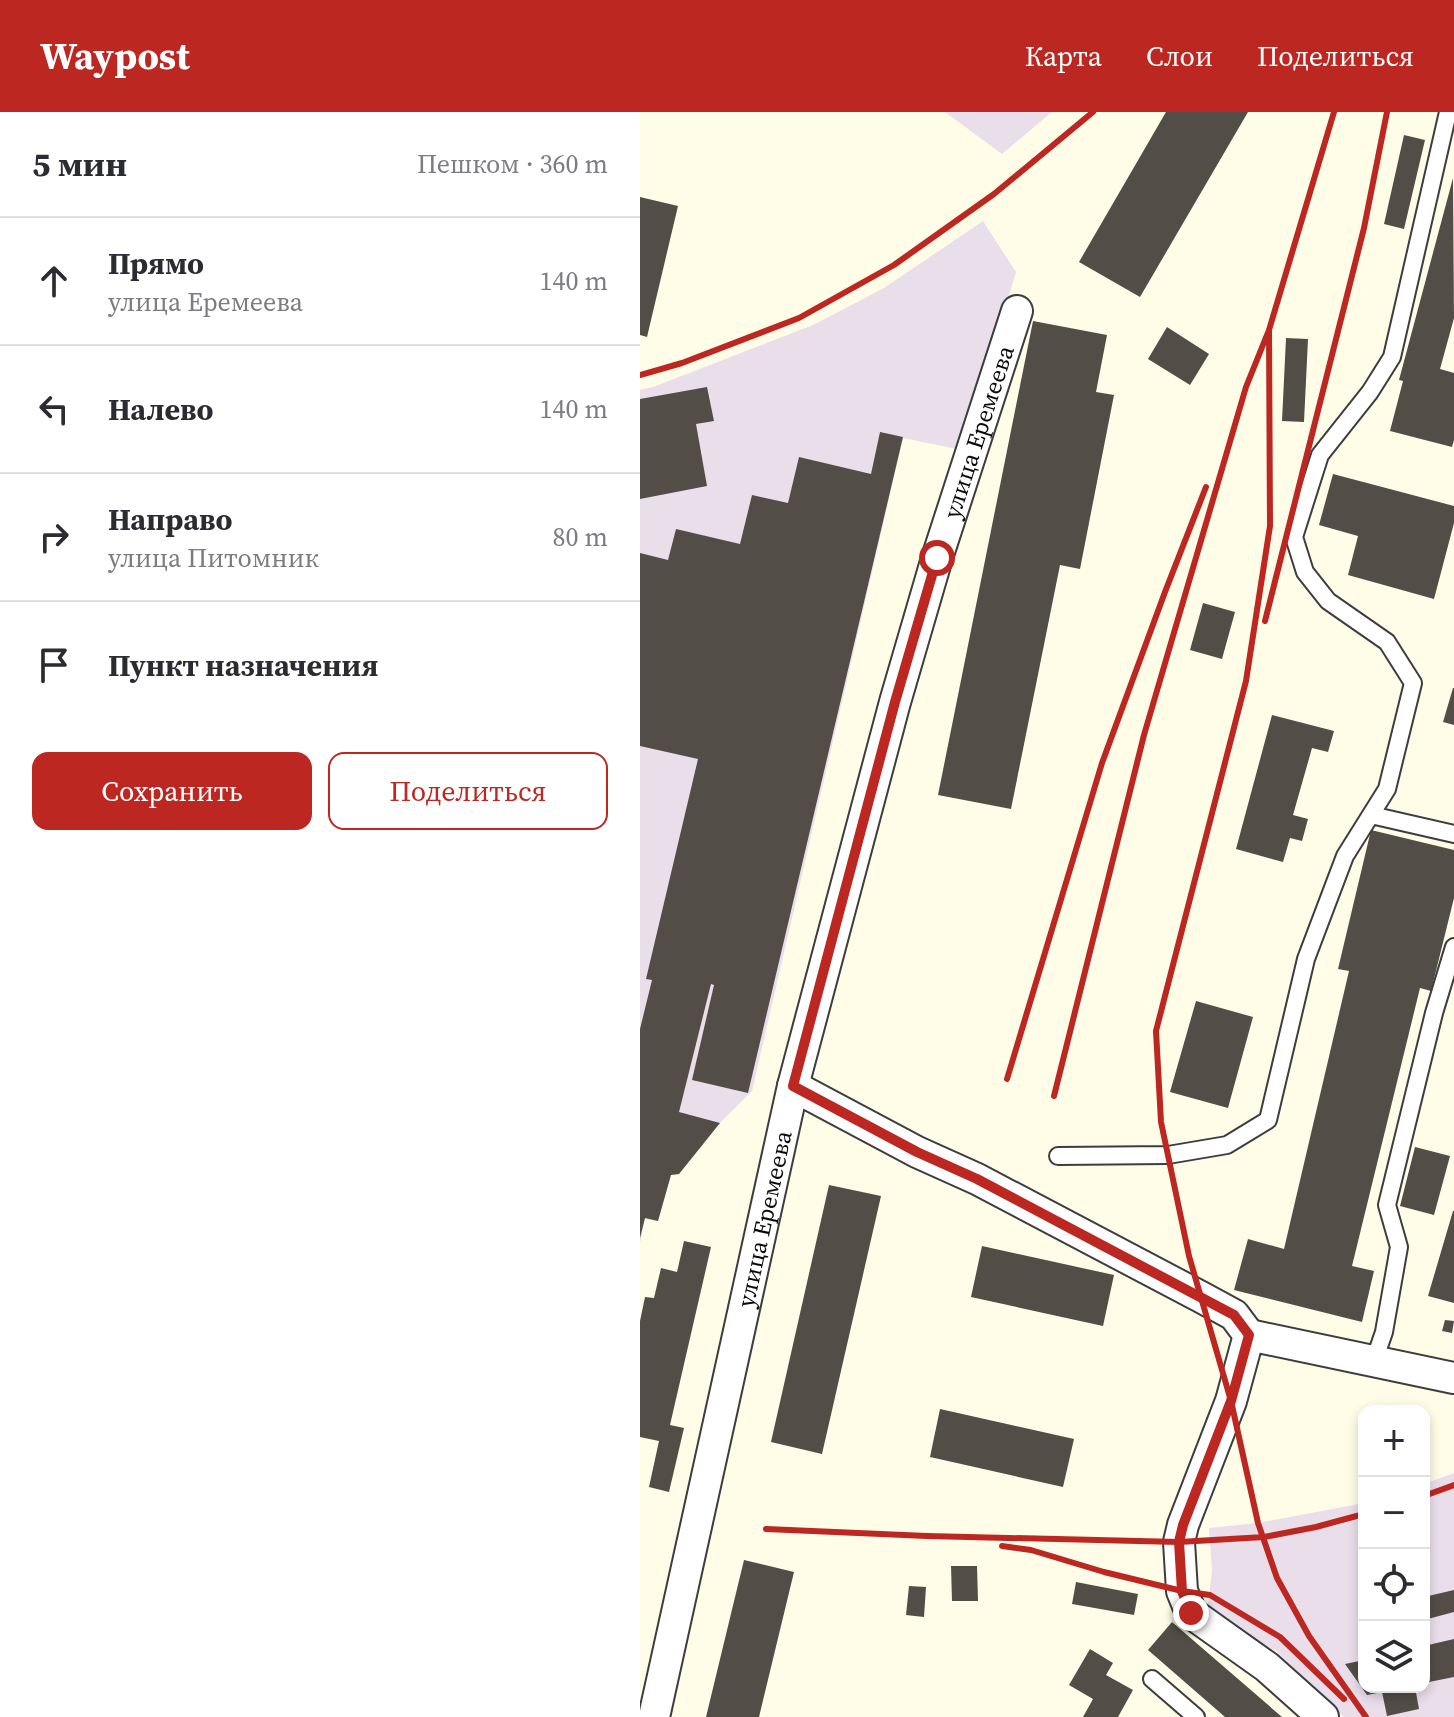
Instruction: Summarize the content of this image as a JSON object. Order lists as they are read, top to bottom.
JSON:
{
  "streets": {
    "street": ["улица Еремеева"]
  },
  "page": {
    "header": "Waypost",
    "nav": ["Карта", "Слои", "Поделиться"],
    "heading": ["5 мин", "Пешком · 360 m"],
    "list": [
      ["Прямо", "улица Еремеева", "140 m"],
      ["Налево", "140 m"],
      ["Направо", "улица Питомник", "80 m"],
      "Пункт назначения"
    ],
    "buttons": ["Сохранить", "Поделиться"],
    "map_buttons": ["+", "−"]
  }
}
